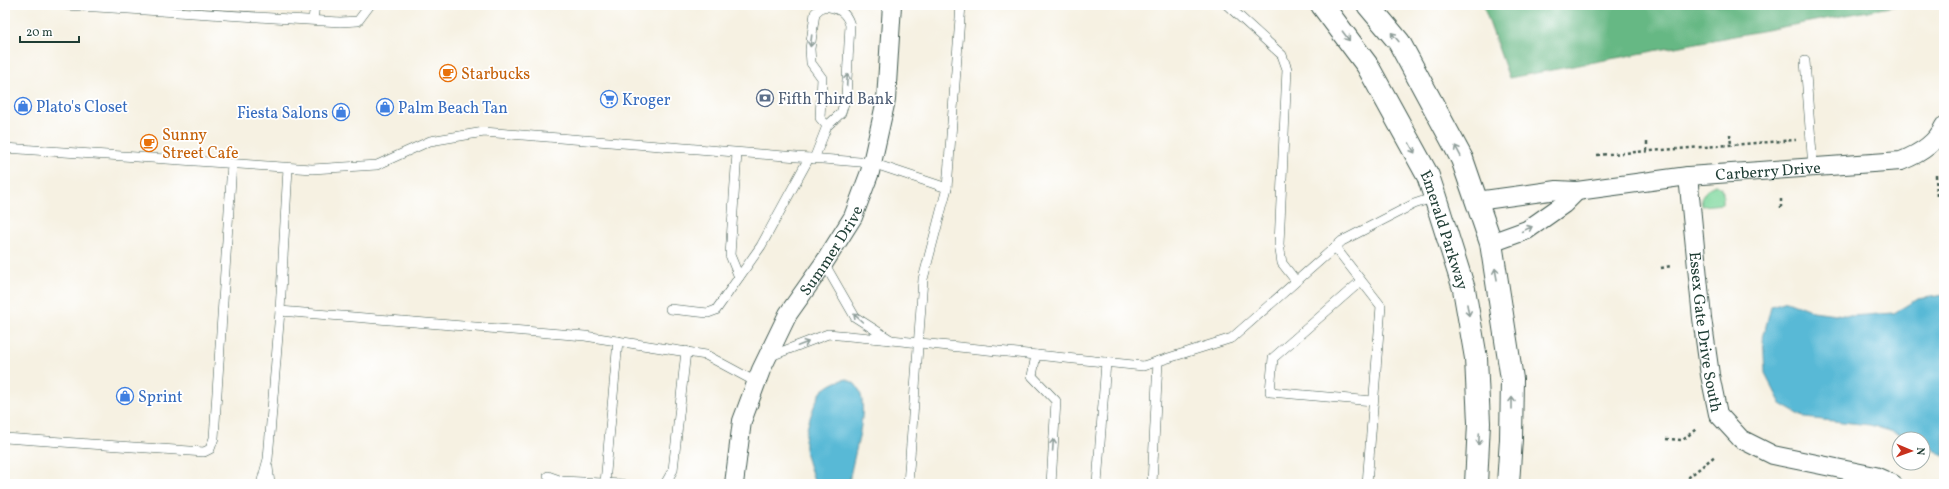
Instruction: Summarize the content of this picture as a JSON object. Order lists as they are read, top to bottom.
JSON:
{
  "streets": {
    "main road": ["Emerald Parkway"],
    "street": ["Carberry Drive", "Summer Drive", "Essex Gate Drive South"]
  },
  "crossings": [
    ["Carberry Drive", "Essex Gate Drive South"]
  ],
  "places": {
    "cafe": ["Starbucks", "Sunny Street Cafe"],
    "bank": ["Fifth Third Bank"],
    "supermarket": ["Kroger"],
    "shop": [
      "Plato's Closet",
      "Palm Beach Tan",
      "Fiesta Salons",
      "Sprint"
    ]
  },
  "scale_bar": "20 m",
  "north": "right"
}
